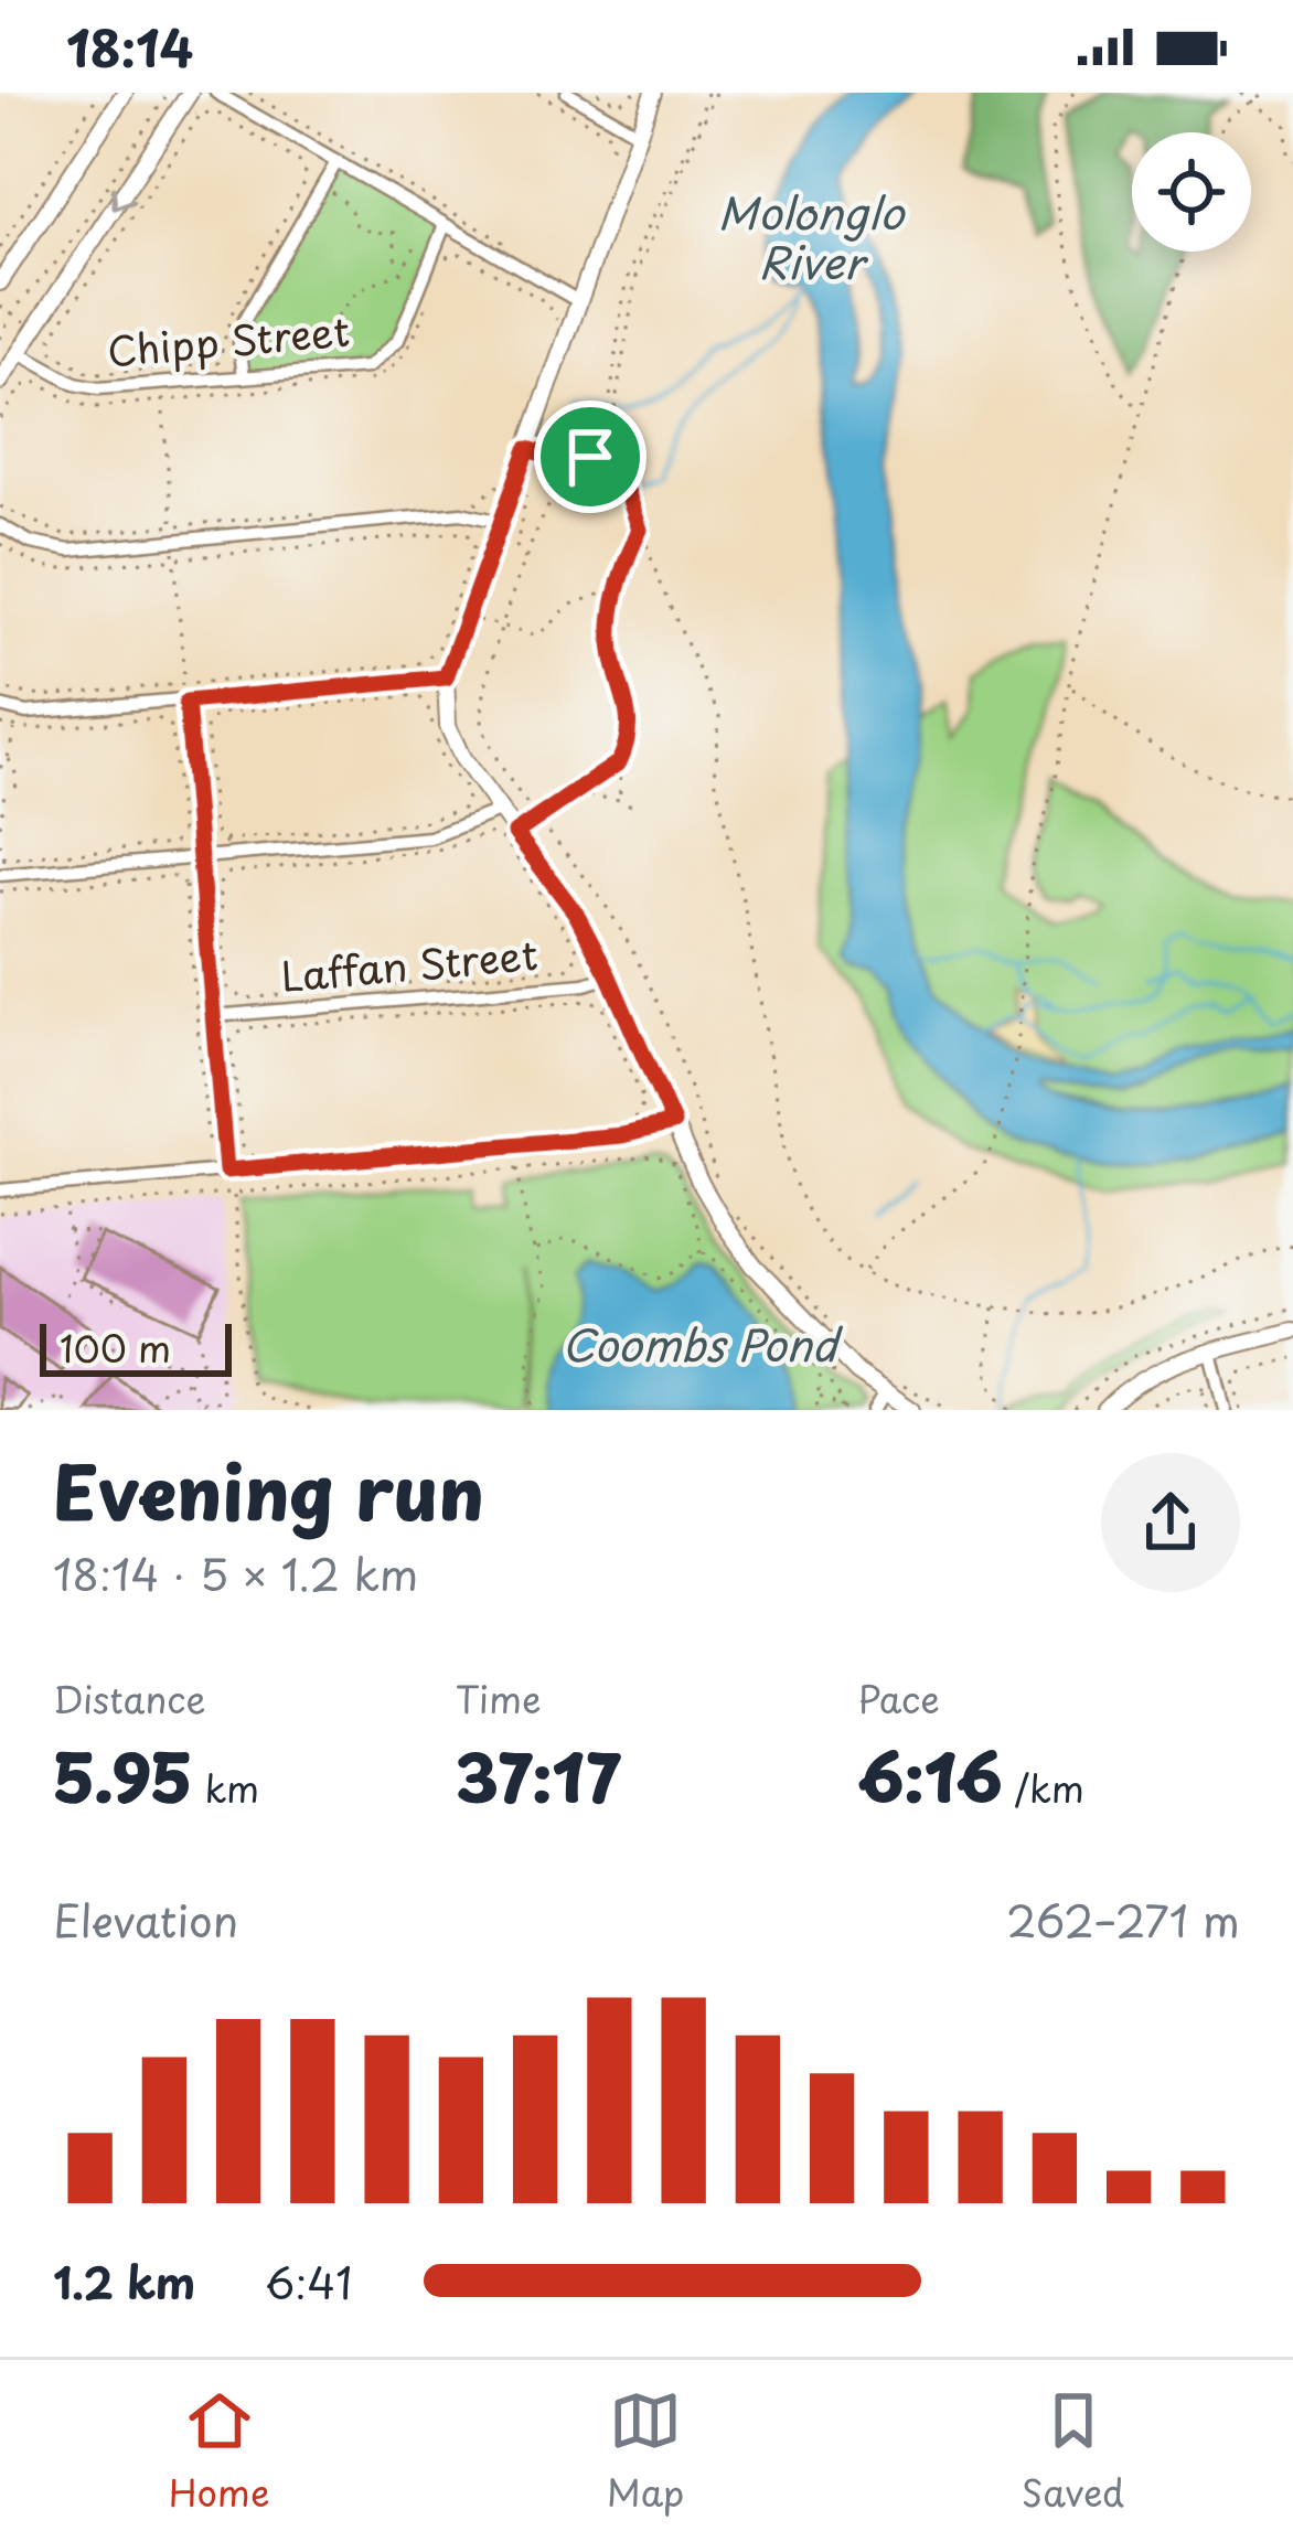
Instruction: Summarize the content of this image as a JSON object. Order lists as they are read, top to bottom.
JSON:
{
  "streets": {
    "street": ["Chipp Street", "Laffan Street"]
  },
  "water": ["Molonglo River", "Coombs Pond"],
  "scale_bar": "100 m",
  "page": {
    "status": "18:14",
    "scale": "100 m",
    "heading": ["Evening run", "18:14 · 5 × 1.2 km"],
    "stats": [
      ["Distance", "5.95 km"],
      ["Time", "37:17"],
      ["Pace", "6:16 /km"]
    ],
    "chart": ["Elevation", "262–271 m"],
    "list": [
      {
        "name": "1.2 km",
        "note": "6:41"
      }
    ],
    "tabs": ["Home", "Map", "Saved"]
  }
}
